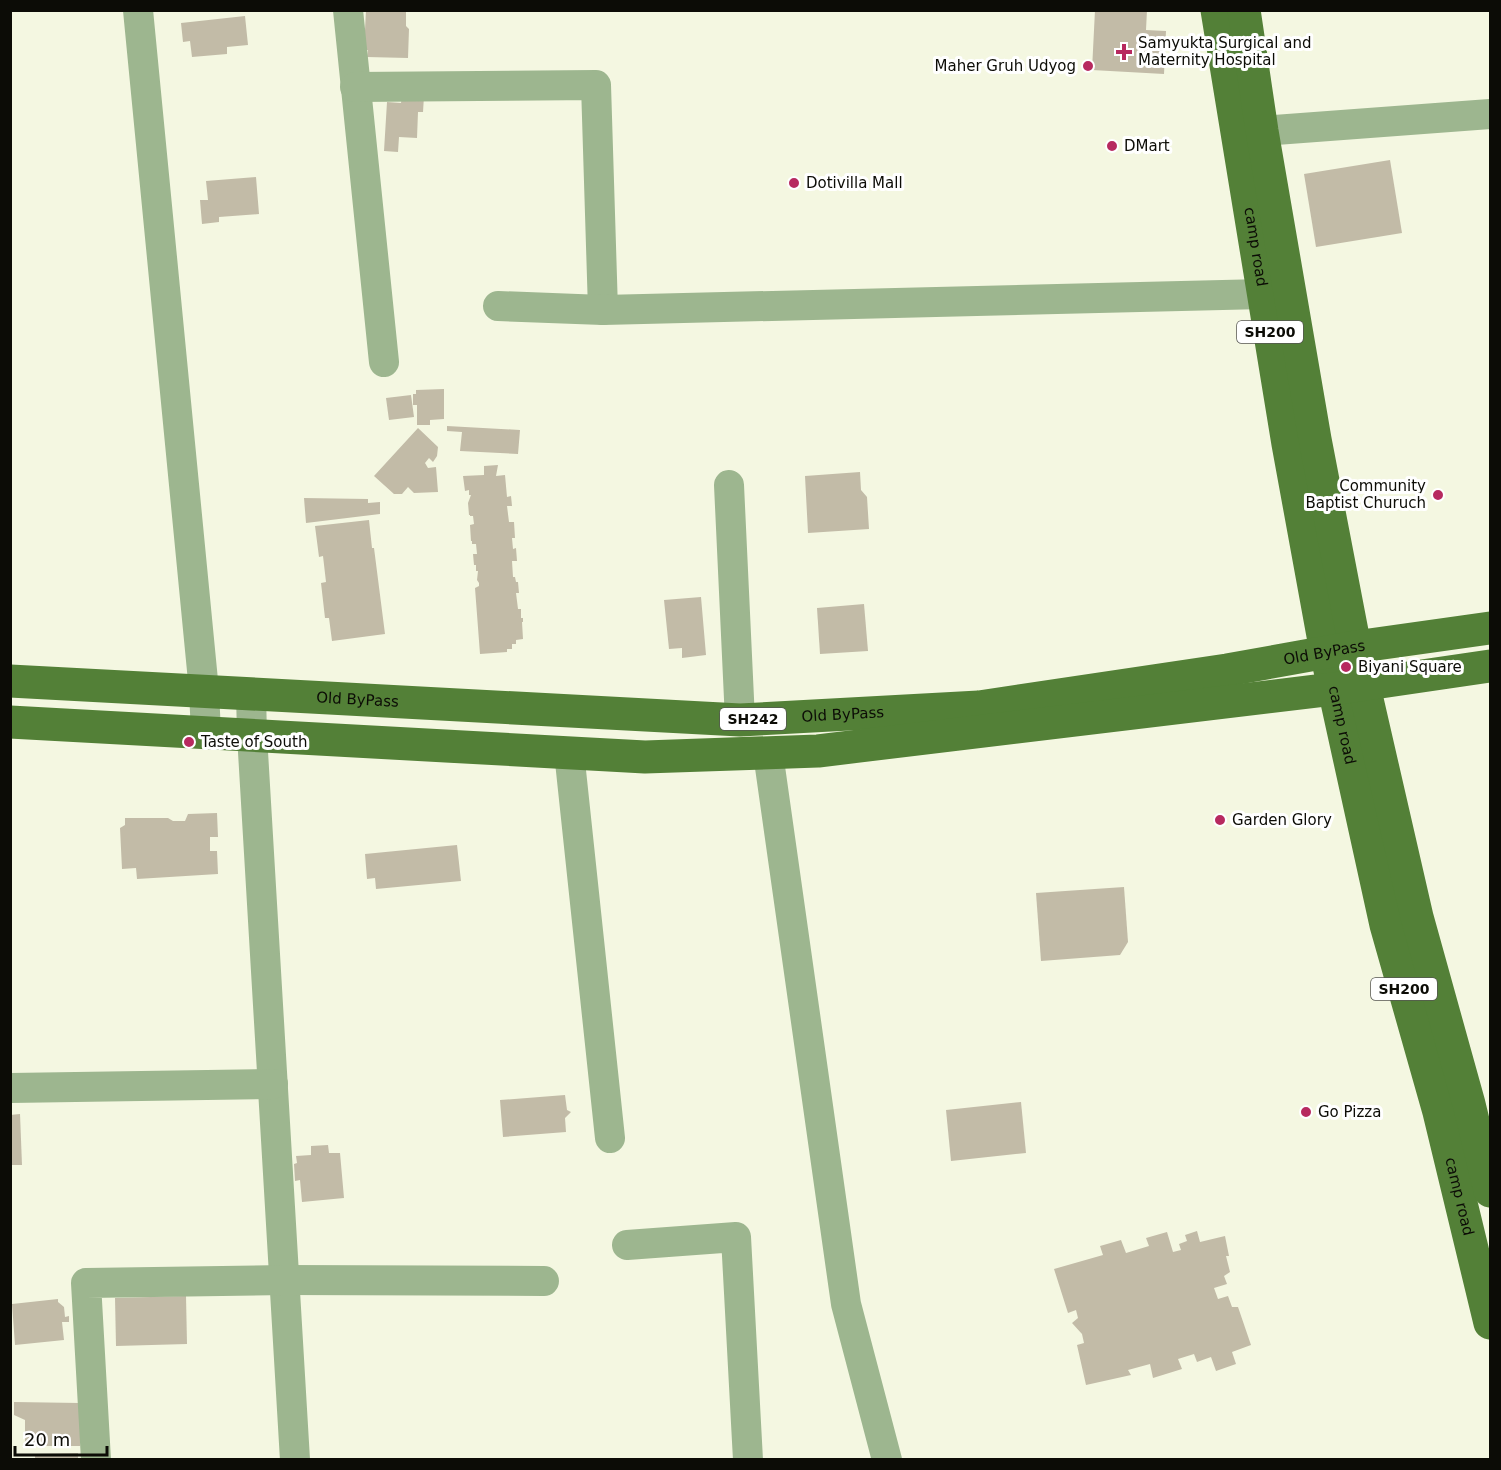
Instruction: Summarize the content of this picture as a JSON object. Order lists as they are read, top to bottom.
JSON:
{
  "streets": {
    "main road": [
      "camp road",
      "SH200",
      "Old ByPass",
      "SH242"
    ]
  },
  "crossings": [
    ["camp road", "Old ByPass"]
  ],
  "places": {
    "health": ["Samyukta Surgical and Maternity Hospital"],
    "other": [
      "Maher Gruh Udyog",
      "DMart",
      "Dotivilla Mall",
      "Community Baptist Churuch",
      "Biyani Square",
      "Taste of South",
      "Garden Glory",
      "Go Pizza"
    ]
  },
  "scale_bar": "20 m"
}
